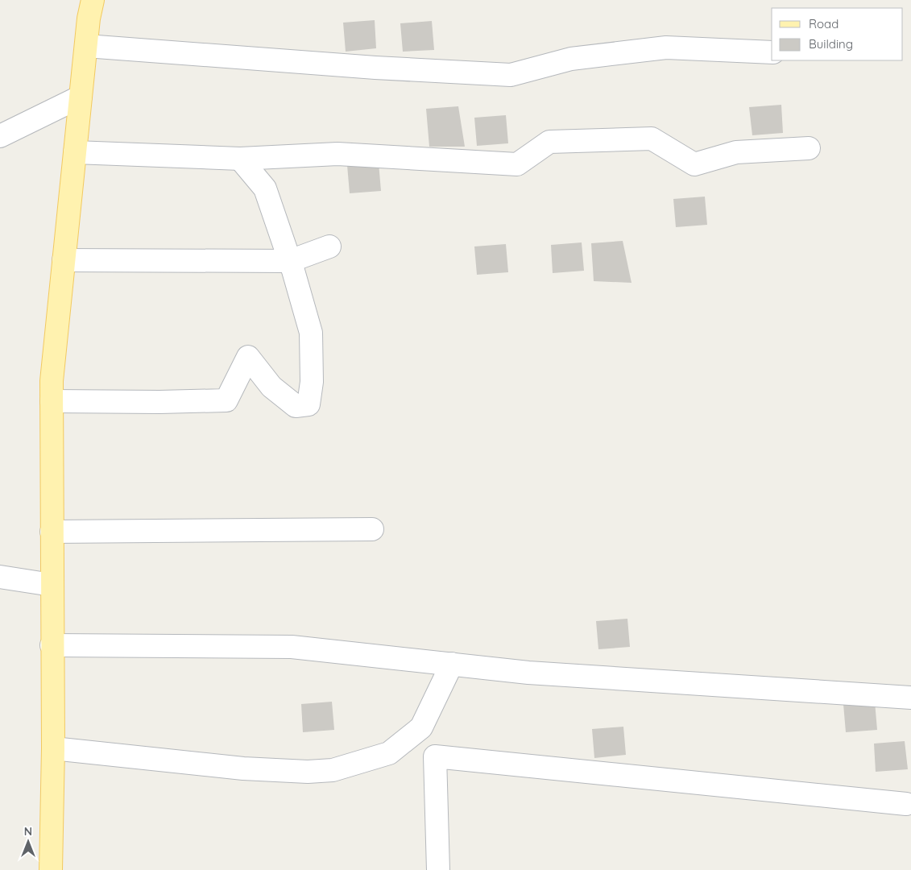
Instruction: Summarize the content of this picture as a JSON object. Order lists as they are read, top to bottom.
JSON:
{
  "legend": ["Road", "Building"],
  "north": "top"
}
